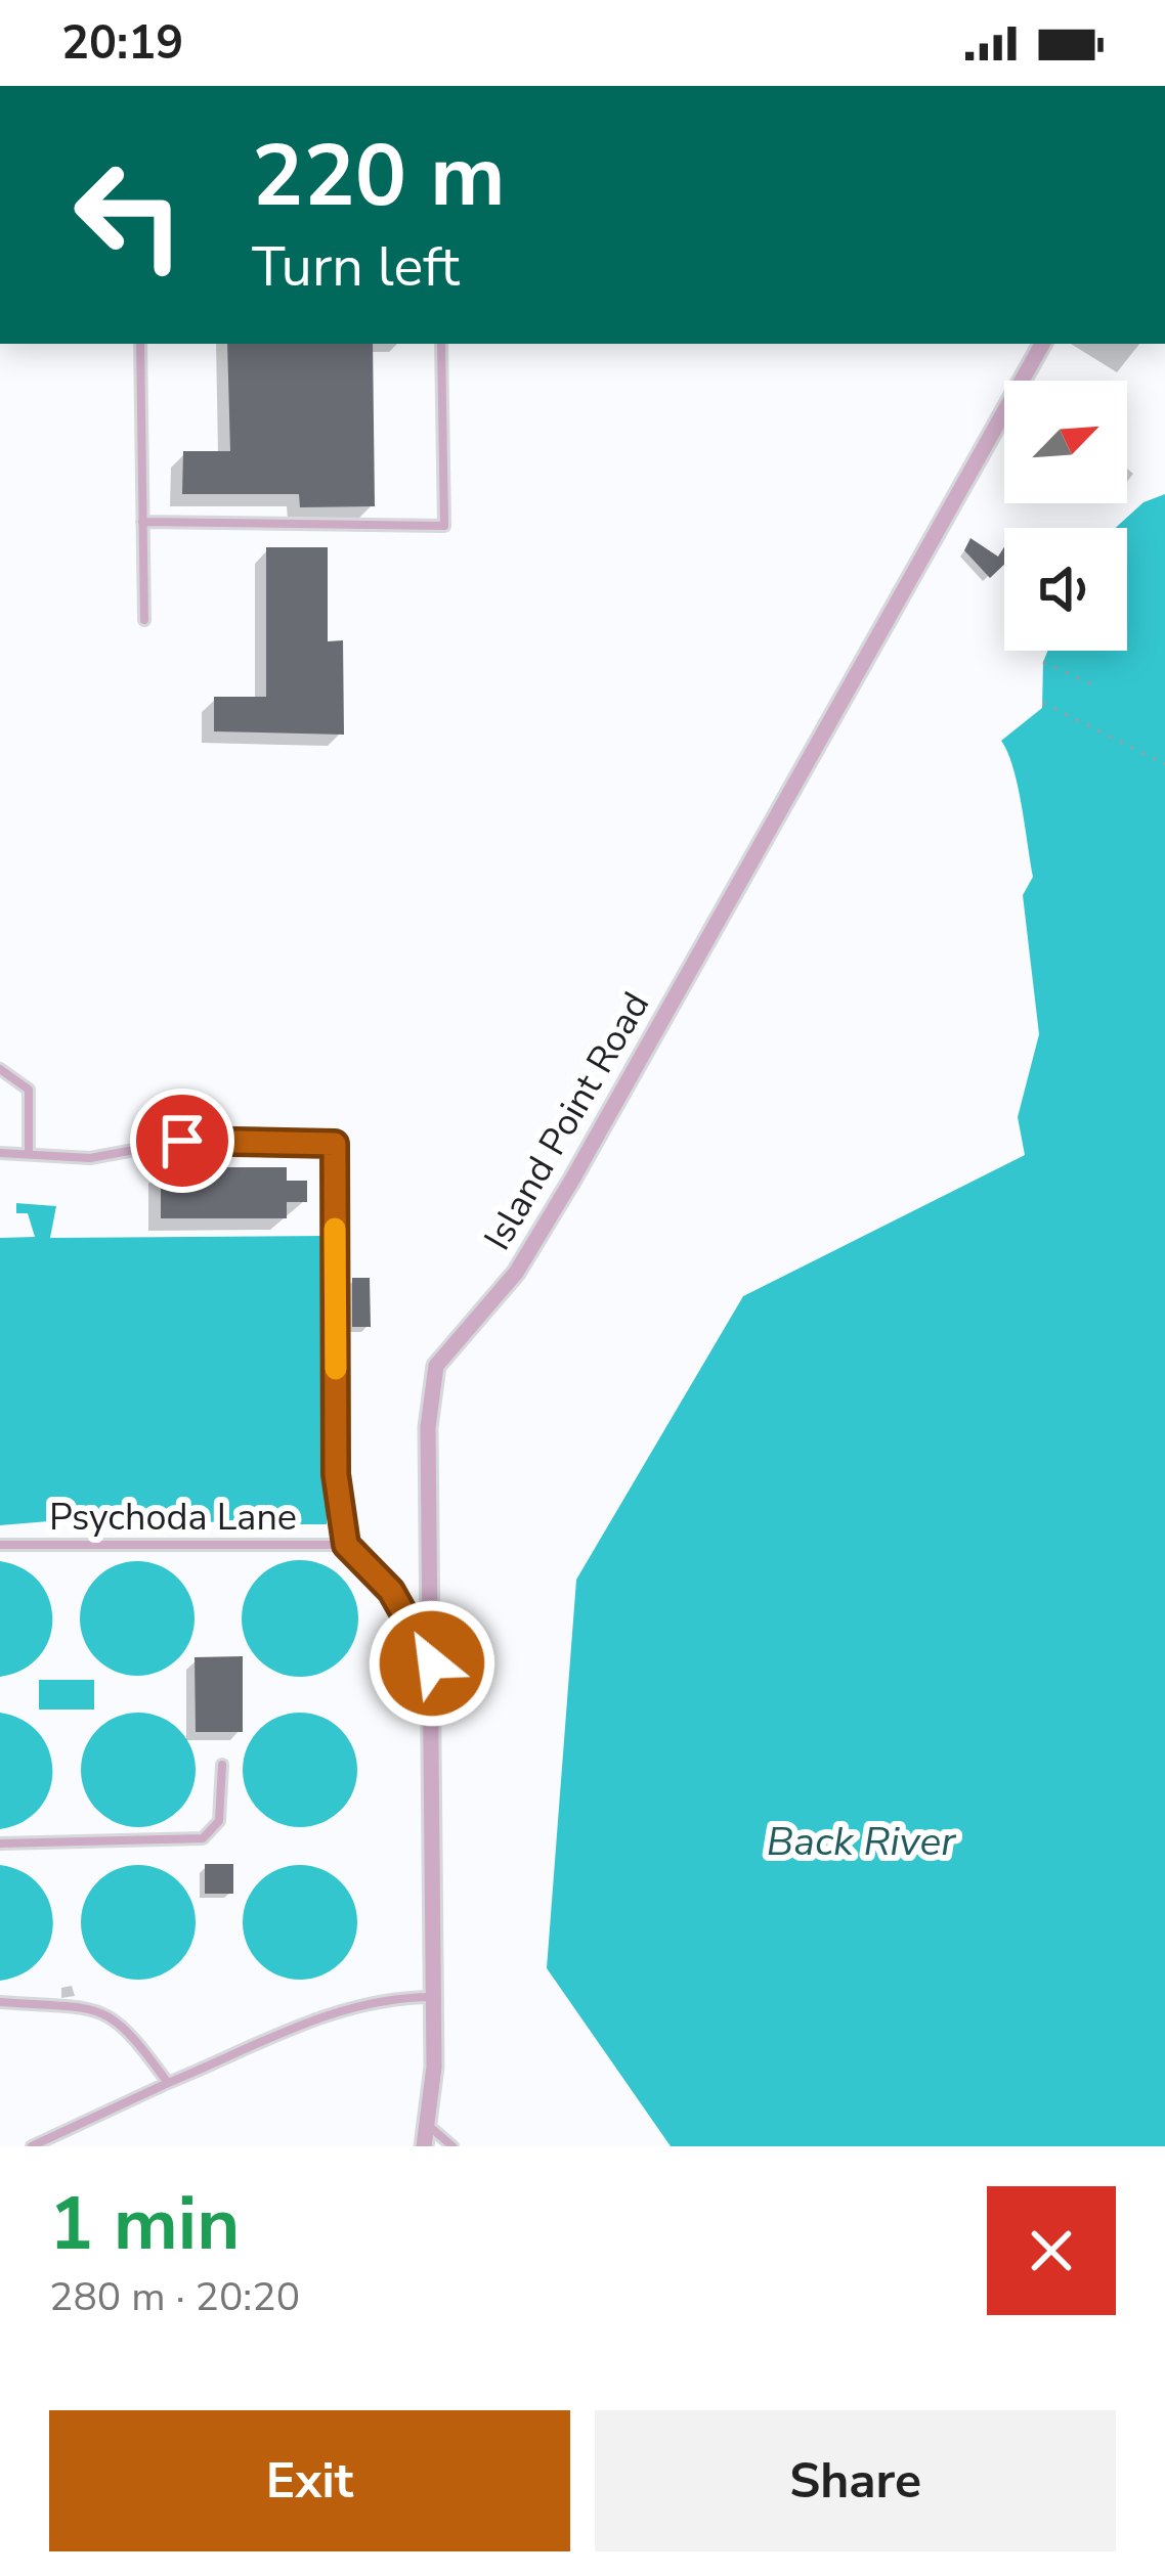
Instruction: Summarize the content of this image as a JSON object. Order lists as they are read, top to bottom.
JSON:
{
  "streets": {
    "street": ["Island Point Road"],
    "lane": ["Psychoda Lane"]
  },
  "water": ["Back River"],
  "north": "top right",
  "page": {
    "status": "20:19",
    "turn": ["220 m", "Turn left"],
    "heading": ["1 min", "280 m · 20:20"],
    "buttons": ["Exit", "Share"]
  }
}
